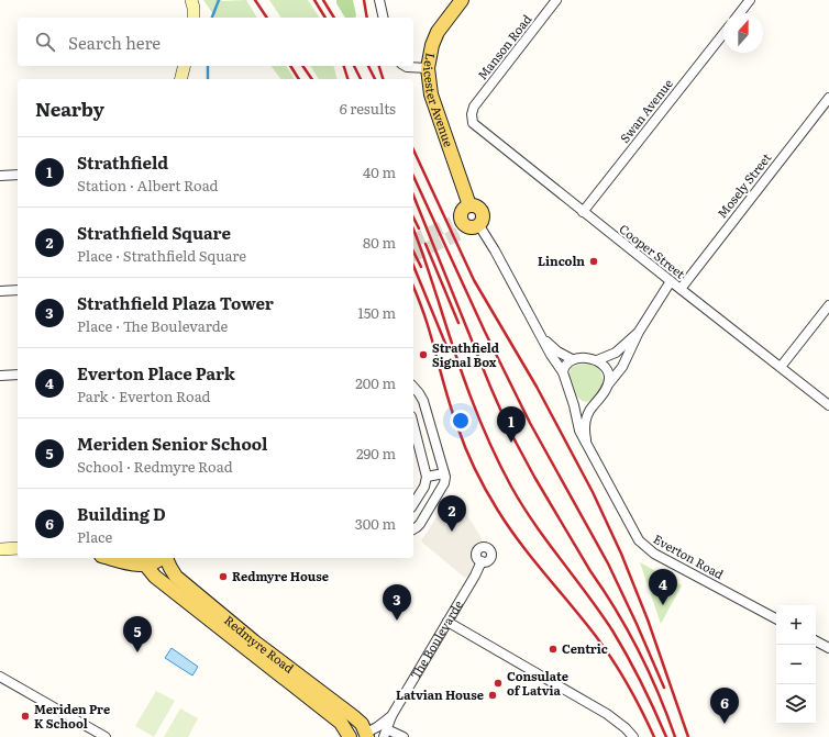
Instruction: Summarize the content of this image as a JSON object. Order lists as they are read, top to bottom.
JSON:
{
  "streets": {
    "main road": ["Leicester Avenue", "Redmyre Road"],
    "street": [
      "Manson Road",
      "Swan Avenue",
      "Mosely Street",
      "Cooper Street",
      "Everton Road",
      "The Boulevarde"
    ]
  },
  "crossings": [
    ["Manson Road", "Cooper Street"],
    ["Swan Avenue", "Cooper Street"],
    ["Mosely Street", "Cooper Street"],
    ["The Boulevarde", "Redmyre Road"]
  ],
  "places": [
    "Lincoln",
    "Strathfield Signal Box",
    "Redmyre House",
    "Centric",
    "Consulate of Latvia",
    "Latvian House",
    "Meriden Pre K School"
  ],
  "north": "top",
  "page": {
    "search": "Search here",
    "heading": ["Nearby", "6 results"],
    "list": [
      {
        "mark": "1",
        "name": "Strathfield",
        "note": "Station · Albert Road",
        "value": "40 m"
      },
      {
        "mark": "2",
        "name": "Strathfield Square",
        "note": "Place · Strathfield Square",
        "value": "80 m"
      },
      {
        "mark": "3",
        "name": "Strathfield Plaza Tower",
        "note": "Place · The Boulevarde",
        "value": "150 m"
      },
      {
        "mark": "4",
        "name": "Everton Place Park",
        "note": "Park · Everton Road",
        "value": "200 m"
      },
      {
        "mark": "5",
        "name": "Meriden Senior School",
        "note": "School · Redmyre Road",
        "value": "290 m"
      },
      {
        "mark": "6",
        "name": "Building D",
        "note": "Place",
        "value": "300 m"
      }
    ],
    "pins": [
      "1",
      "2",
      "4",
      "3",
      "5",
      "6"
    ],
    "map_buttons": ["+", "−"]
  }
}
